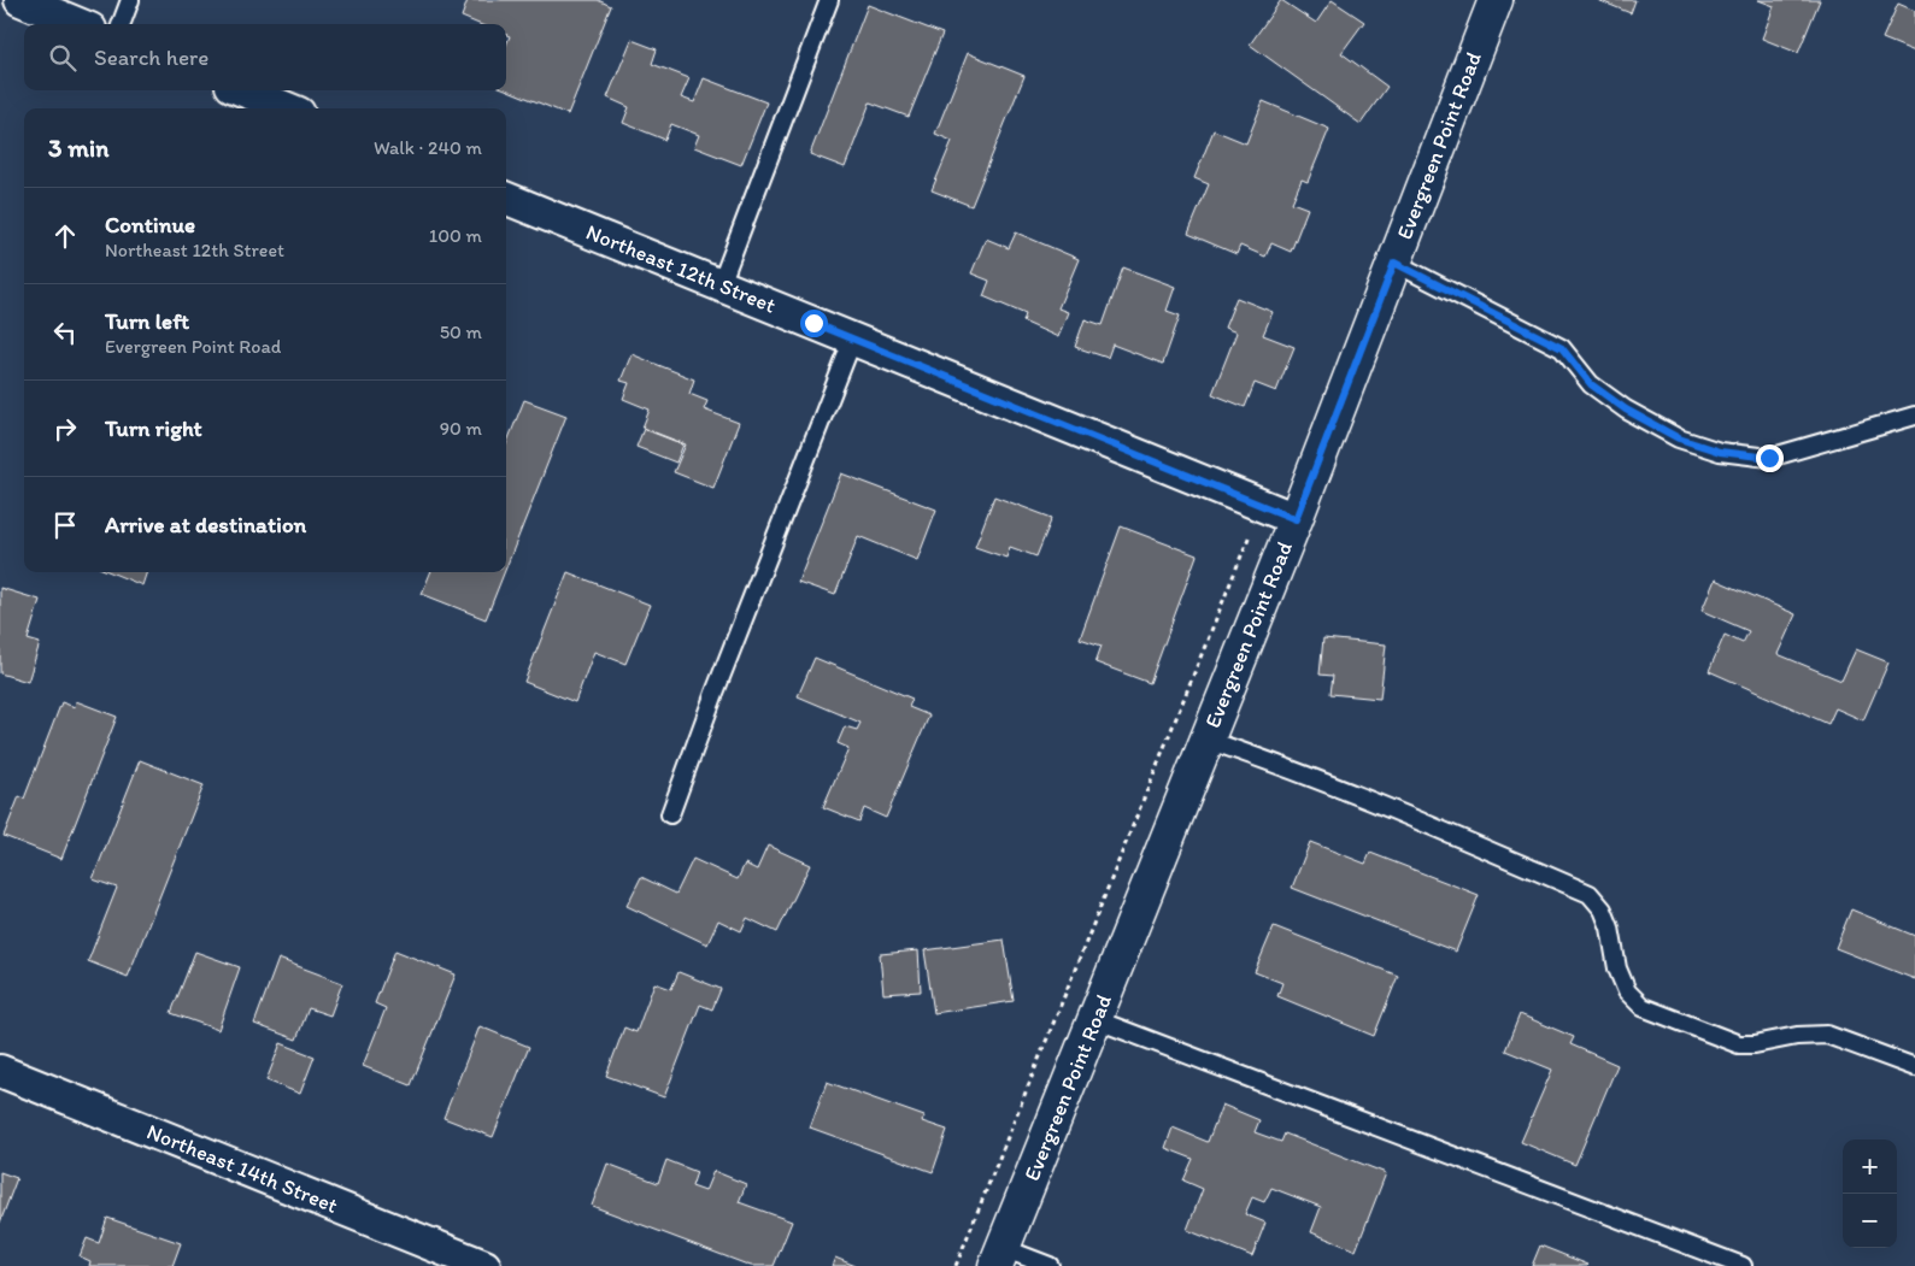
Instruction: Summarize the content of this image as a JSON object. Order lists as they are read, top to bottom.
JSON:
{
  "streets": {
    "street": ["Evergreen Point Road", "Northeast 12th Street", "Northeast 14th Street"]
  },
  "crossings": [
    ["Evergreen Point Road", "Northeast 12th Street"]
  ],
  "page": {
    "search": "Search here",
    "heading": ["3 min", "Walk · 240 m"],
    "list": [
      ["Continue", "Northeast 12th Street", "100 m"],
      ["Turn left", "Evergreen Point Road", "50 m"],
      ["Turn right", "90 m"],
      "Arrive at destination"
    ],
    "map_buttons": ["+", "−"]
  }
}
